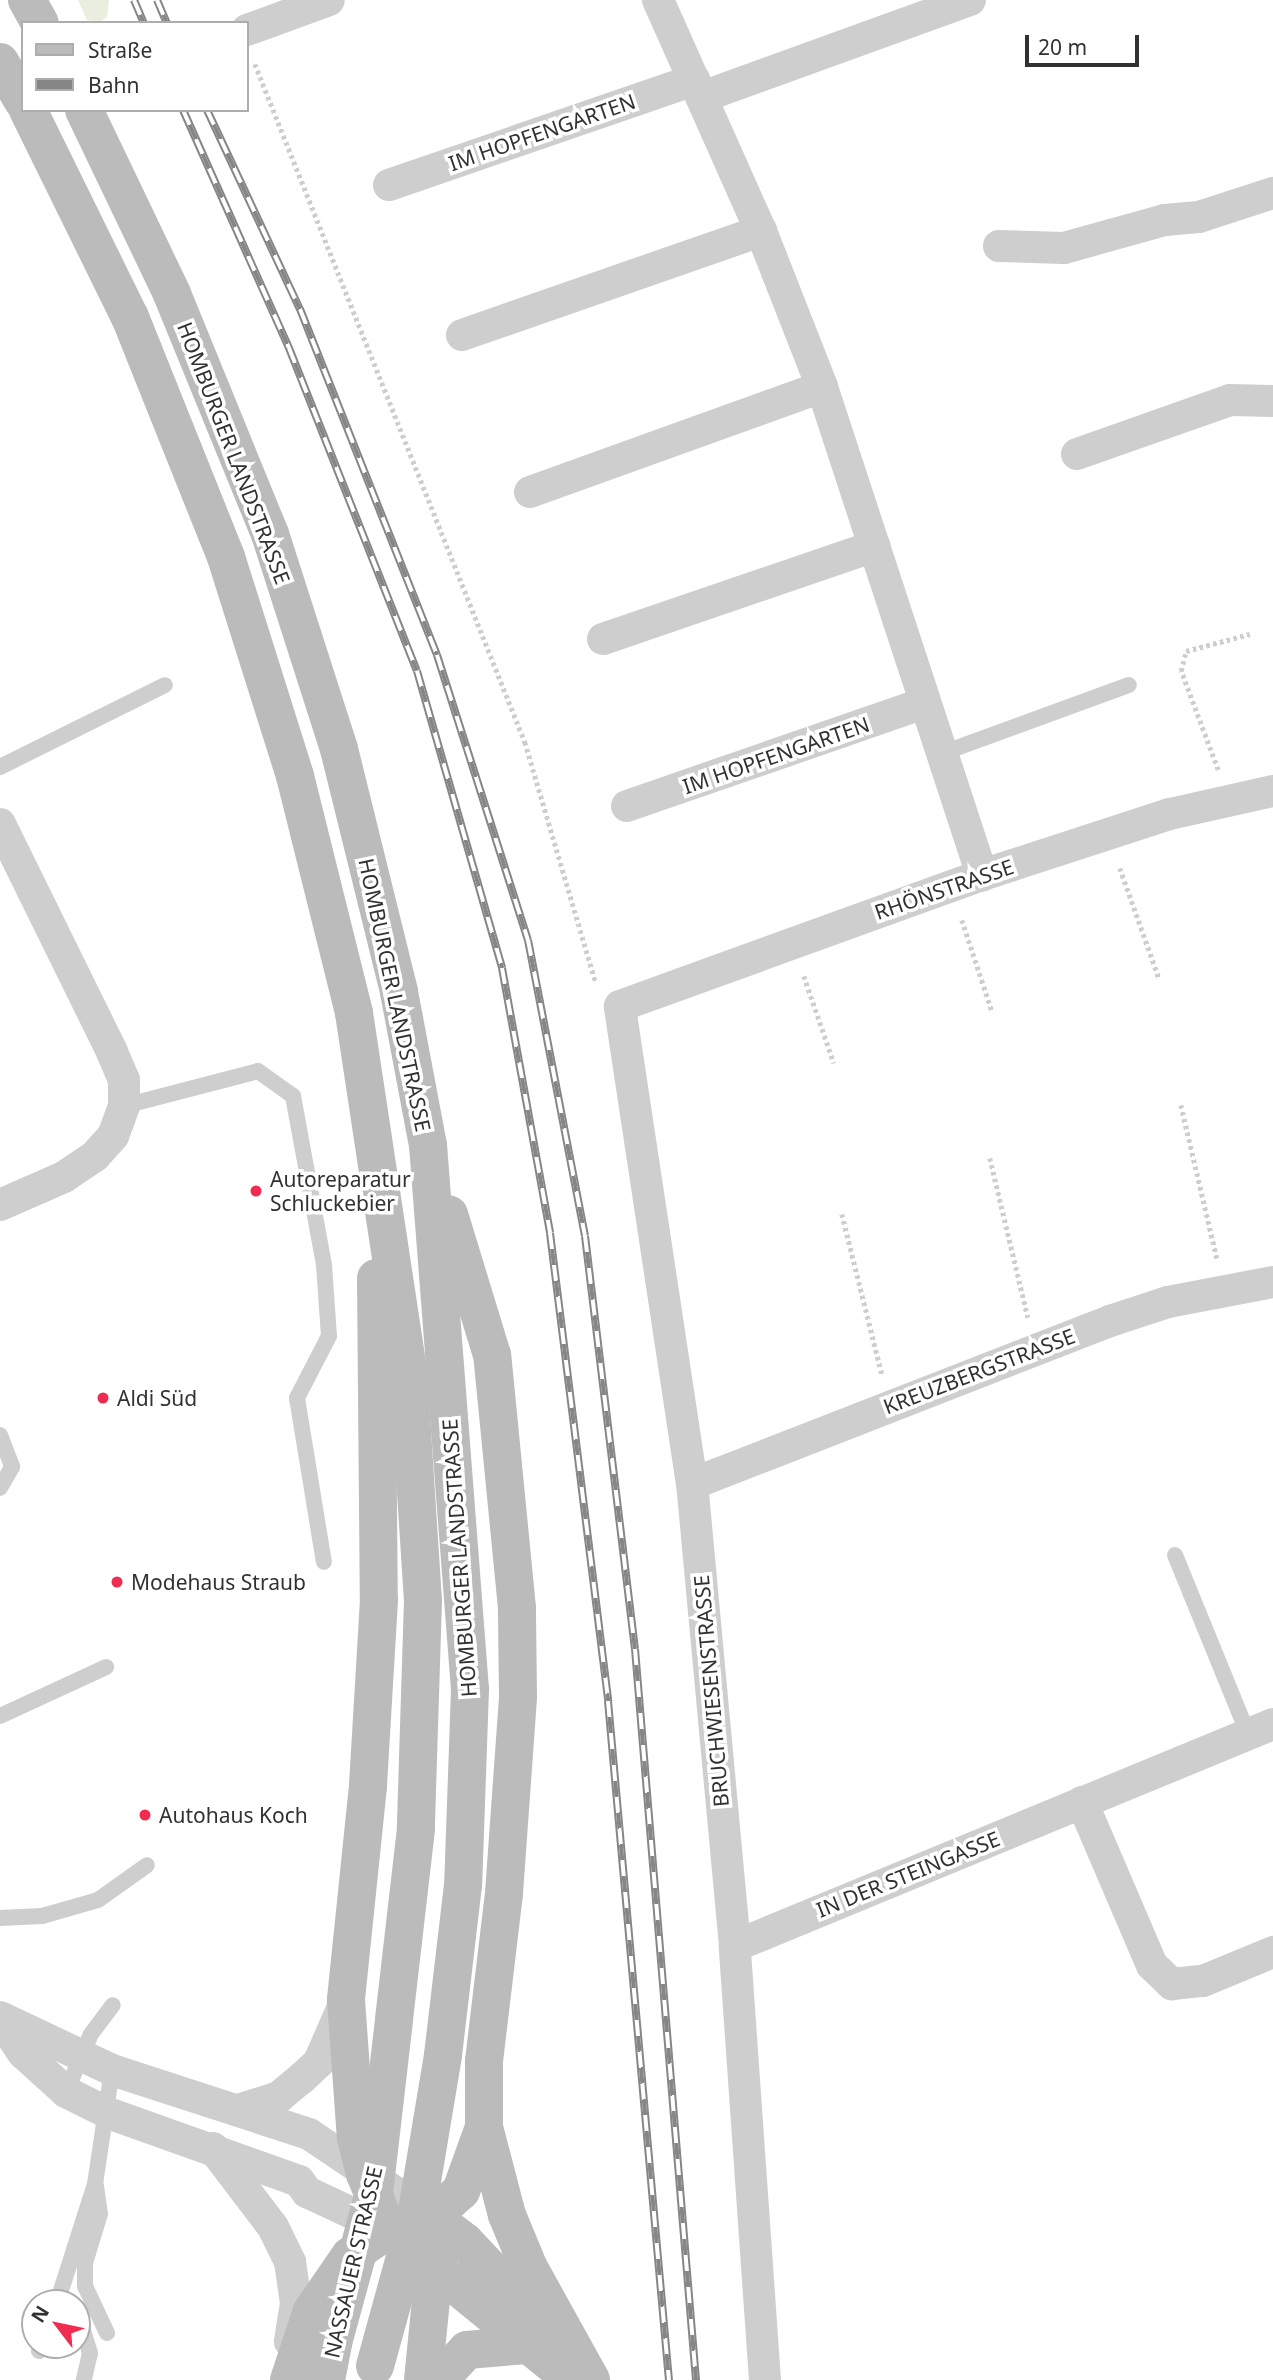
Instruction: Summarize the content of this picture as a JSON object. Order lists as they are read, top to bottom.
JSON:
{
  "streets": {
    "main road": ["HOMBURGER LANDSTRASSE", "NASSAUER STRASSE"],
    "street": [
      "IM HOPFENGARTEN",
      "RHÖNSTRASSE",
      "KREUZBERGSTRASSE",
      "BRUCHWIESENSTRASSE",
      "IN DER STEINGASSE"
    ]
  },
  "crossings": [
    ["HOMBURGER LANDSTRASSE", "NASSAUER STRASSE"],
    ["RHÖNSTRASSE", "BRUCHWIESENSTRASSE"],
    ["KREUZBERGSTRASSE", "BRUCHWIESENSTRASSE"],
    ["BRUCHWIESENSTRASSE", "IN DER STEINGASSE"]
  ],
  "places": [
    "Autoreparatur Schluckebier",
    "Aldi Süd",
    "Modehaus Straub",
    "Autohaus Koch"
  ],
  "legend": ["Straße", "Bahn"],
  "scale_bar": "20 m",
  "north": "top left"
}
